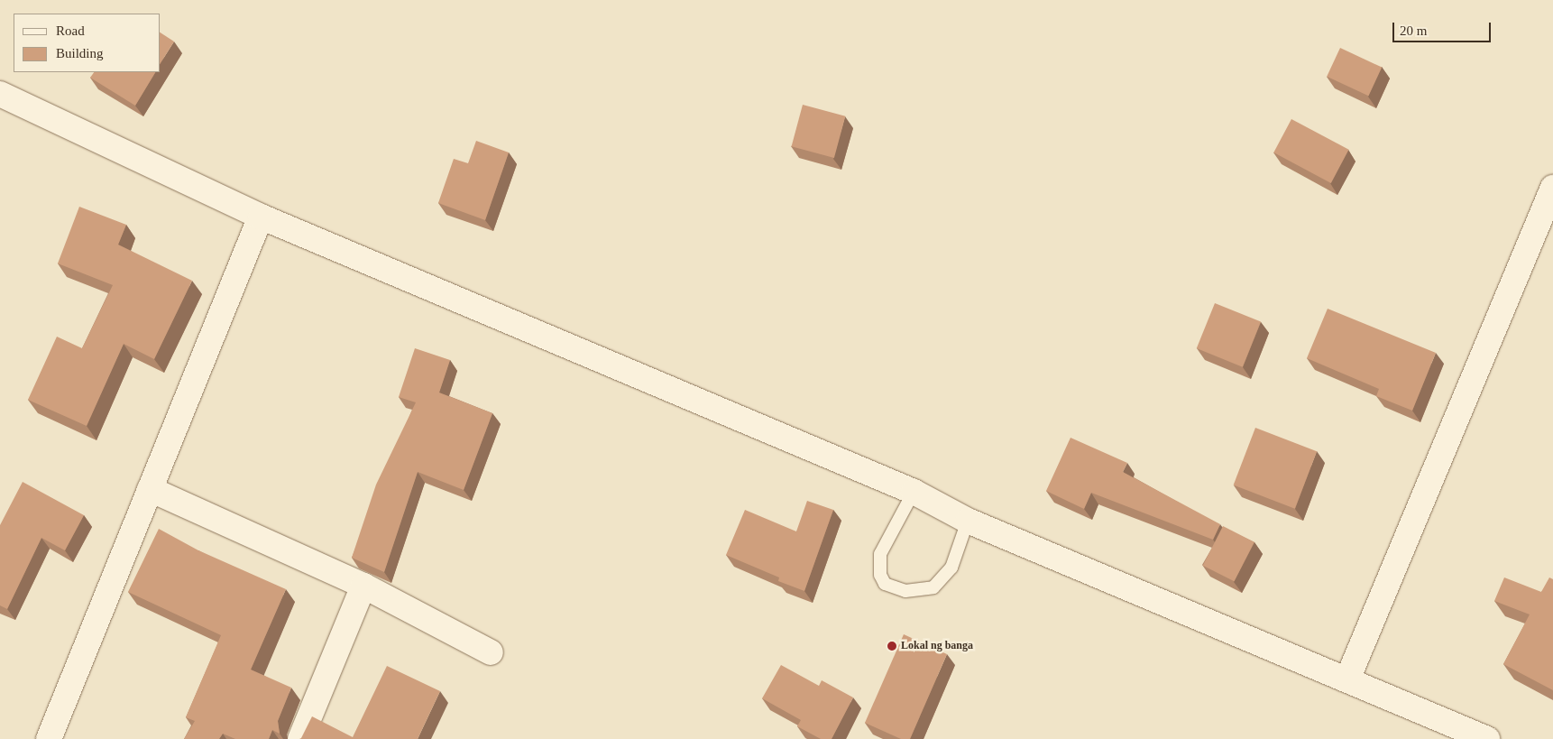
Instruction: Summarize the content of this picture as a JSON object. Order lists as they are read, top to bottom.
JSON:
{
  "places": ["Lokal ng banga"],
  "legend": ["Road", "Building"],
  "scale_bar": "20 m"
}
